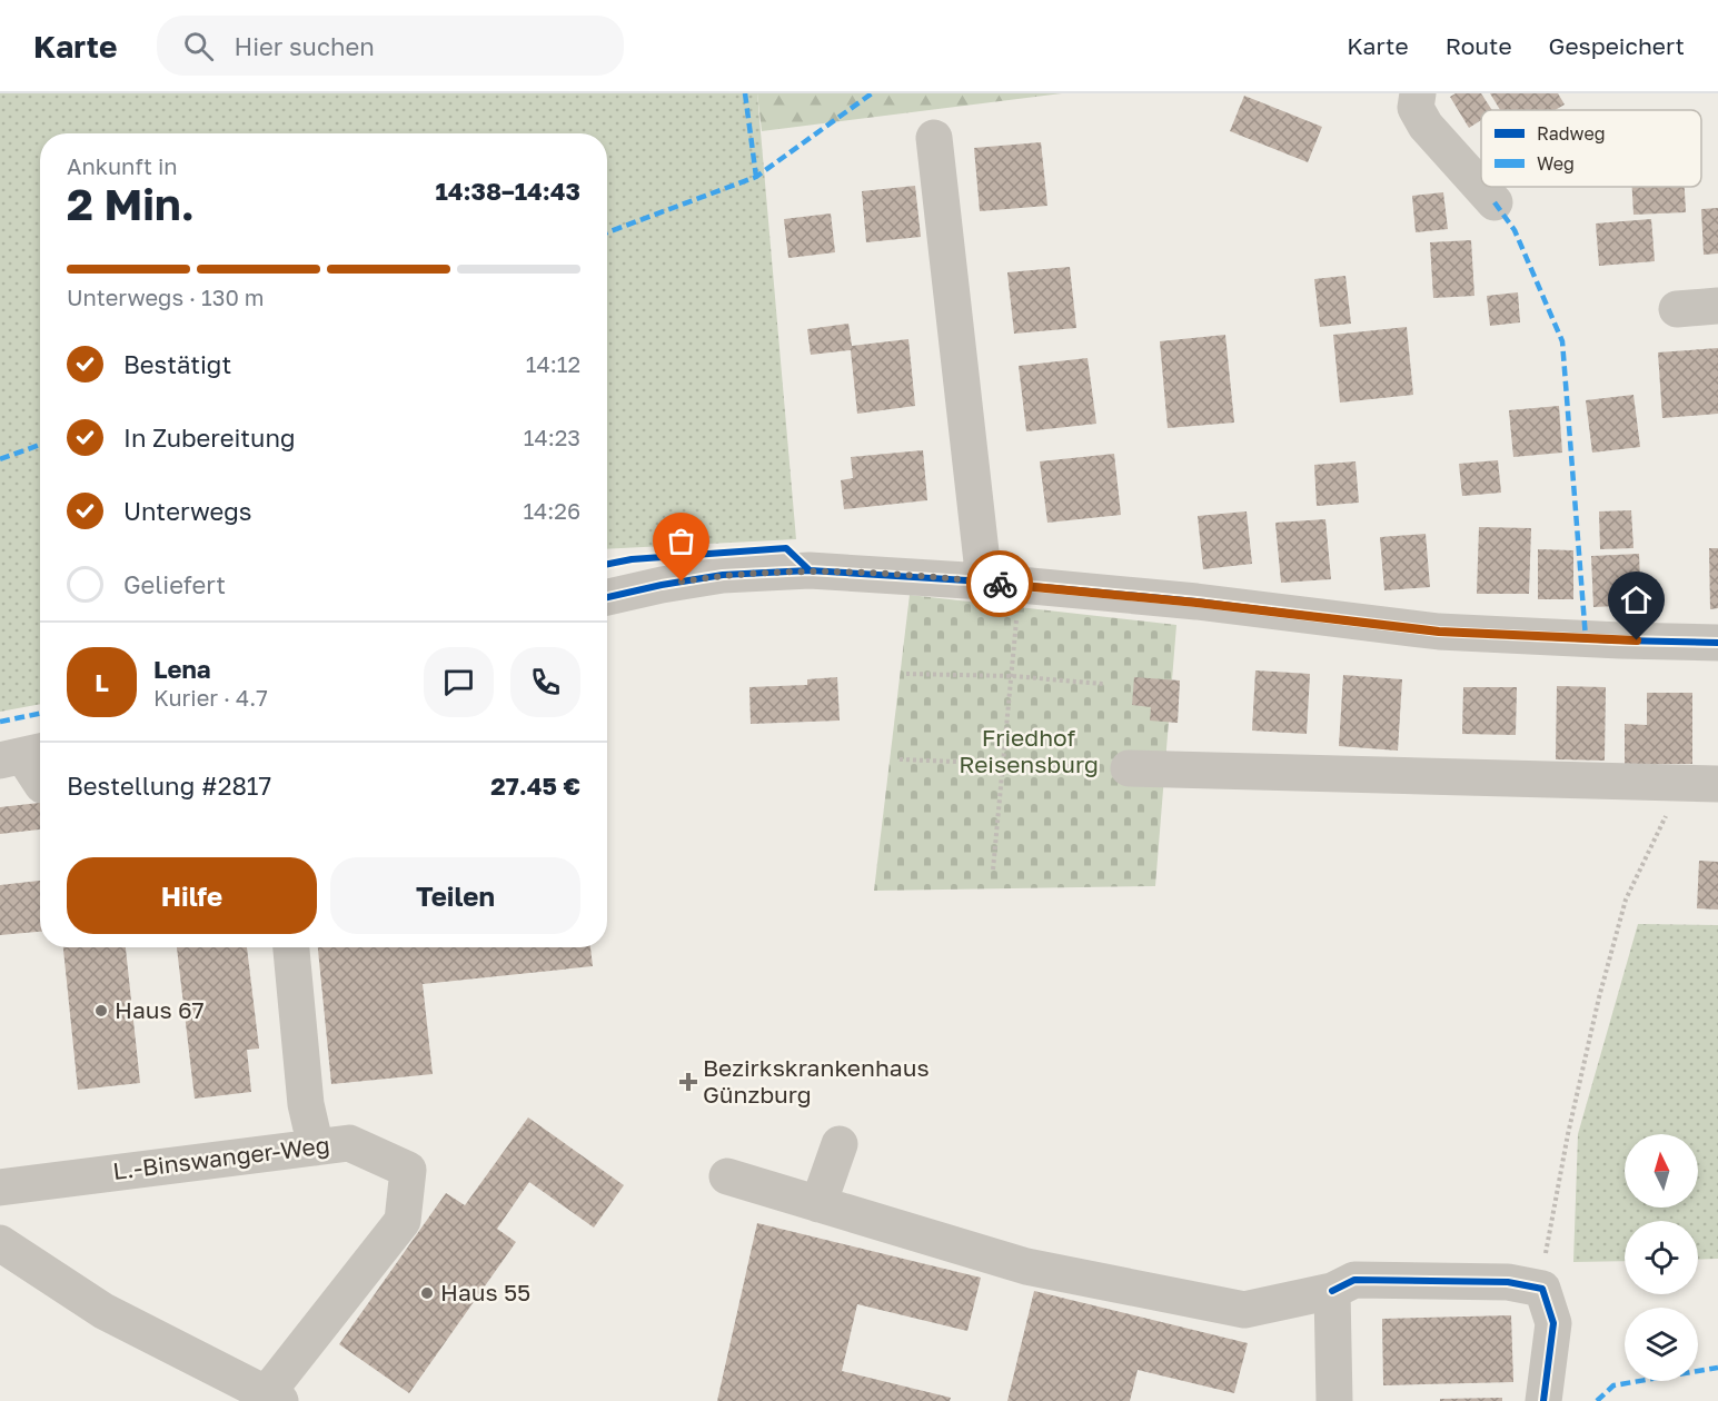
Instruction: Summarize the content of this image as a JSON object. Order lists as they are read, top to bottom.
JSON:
{
  "streets": {
    "street": ["L.-Binswanger-Weg"]
  },
  "parks": ["Friedhof Reisensburg"],
  "places": {
    "other": ["Haus 67", "Haus 55"],
    "health": ["Bezirkskrankenhaus Günzburg"]
  },
  "legend": ["Radweg", "Weg"],
  "north": "top",
  "page": {
    "header": "Karte",
    "search": "Hier suchen",
    "nav": ["Karte", "Route", "Gespeichert"],
    "heading": ["2 Min.", "Ankunft in", "14:38–14:43"],
    "panel": [
      "Lena",
      "Kurier · 4.7",
      "Bestellung #2817",
      "27.45 €"
    ],
    "bar": "Unterwegs · 130 m",
    "list": [
      ["Bestätigt", "14:12"],
      ["In Zubereitung", "14:23"],
      ["Unterwegs", "14:26"],
      "Geliefert"
    ],
    "round": "L",
    "buttons": ["Hilfe", "Teilen"]
  }
}
